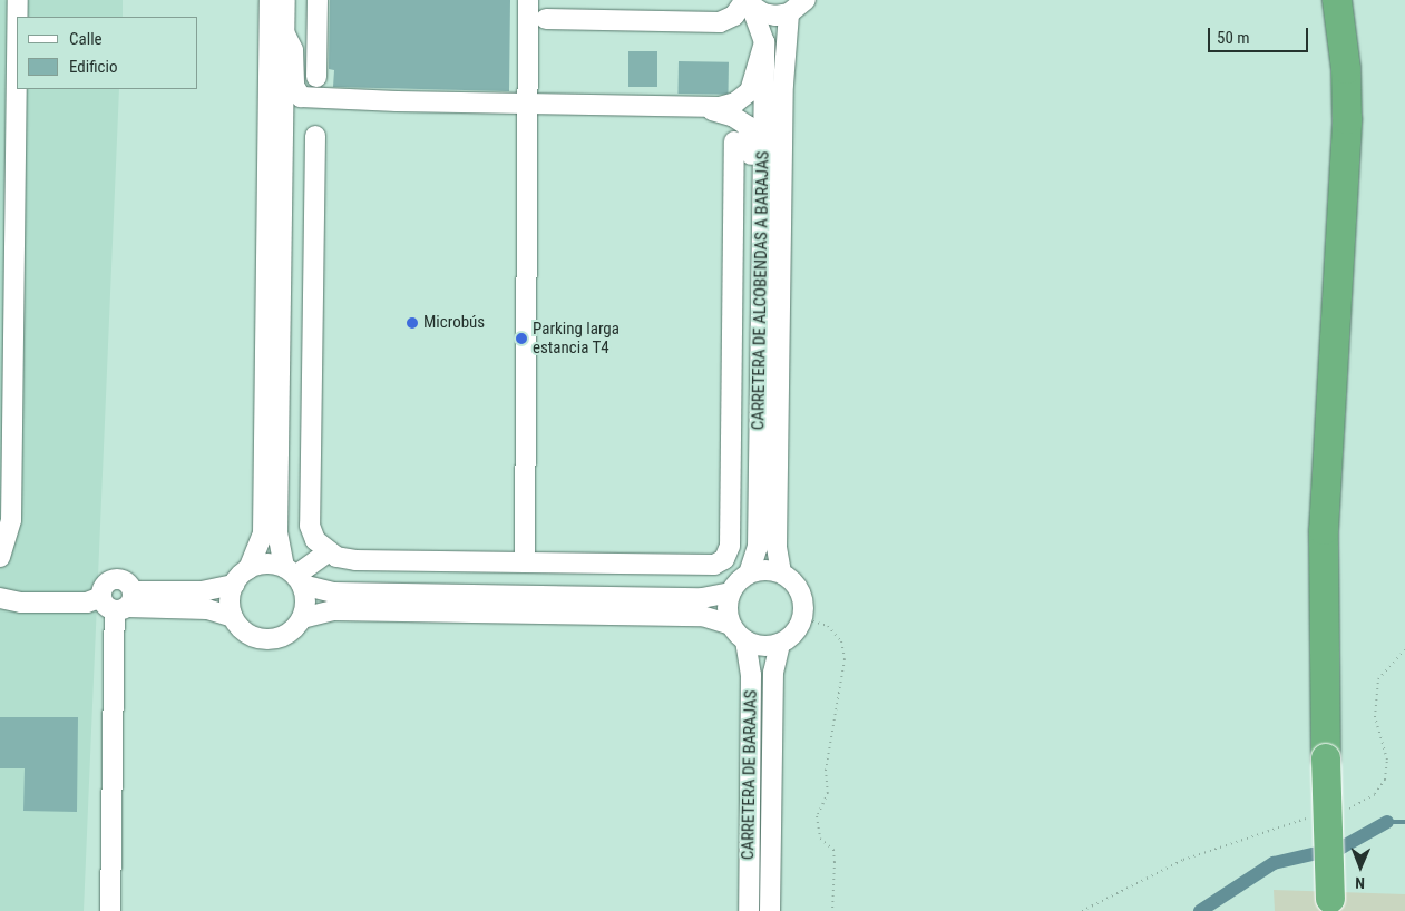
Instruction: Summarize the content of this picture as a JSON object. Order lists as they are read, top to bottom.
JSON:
{
  "streets": {
    "street": ["CARRETERA DE ALCOBENDAS A BARAJAS", "CARRETERA DE BARAJAS"]
  },
  "crossings": [
    ["CARRETERA DE ALCOBENDAS A BARAJAS", "CARRETERA DE BARAJAS"]
  ],
  "places": ["Microbús", "Parking larga estancia T4"],
  "legend": ["Calle", "Edificio"],
  "scale_bar": "50 m",
  "north": "bottom"
}
